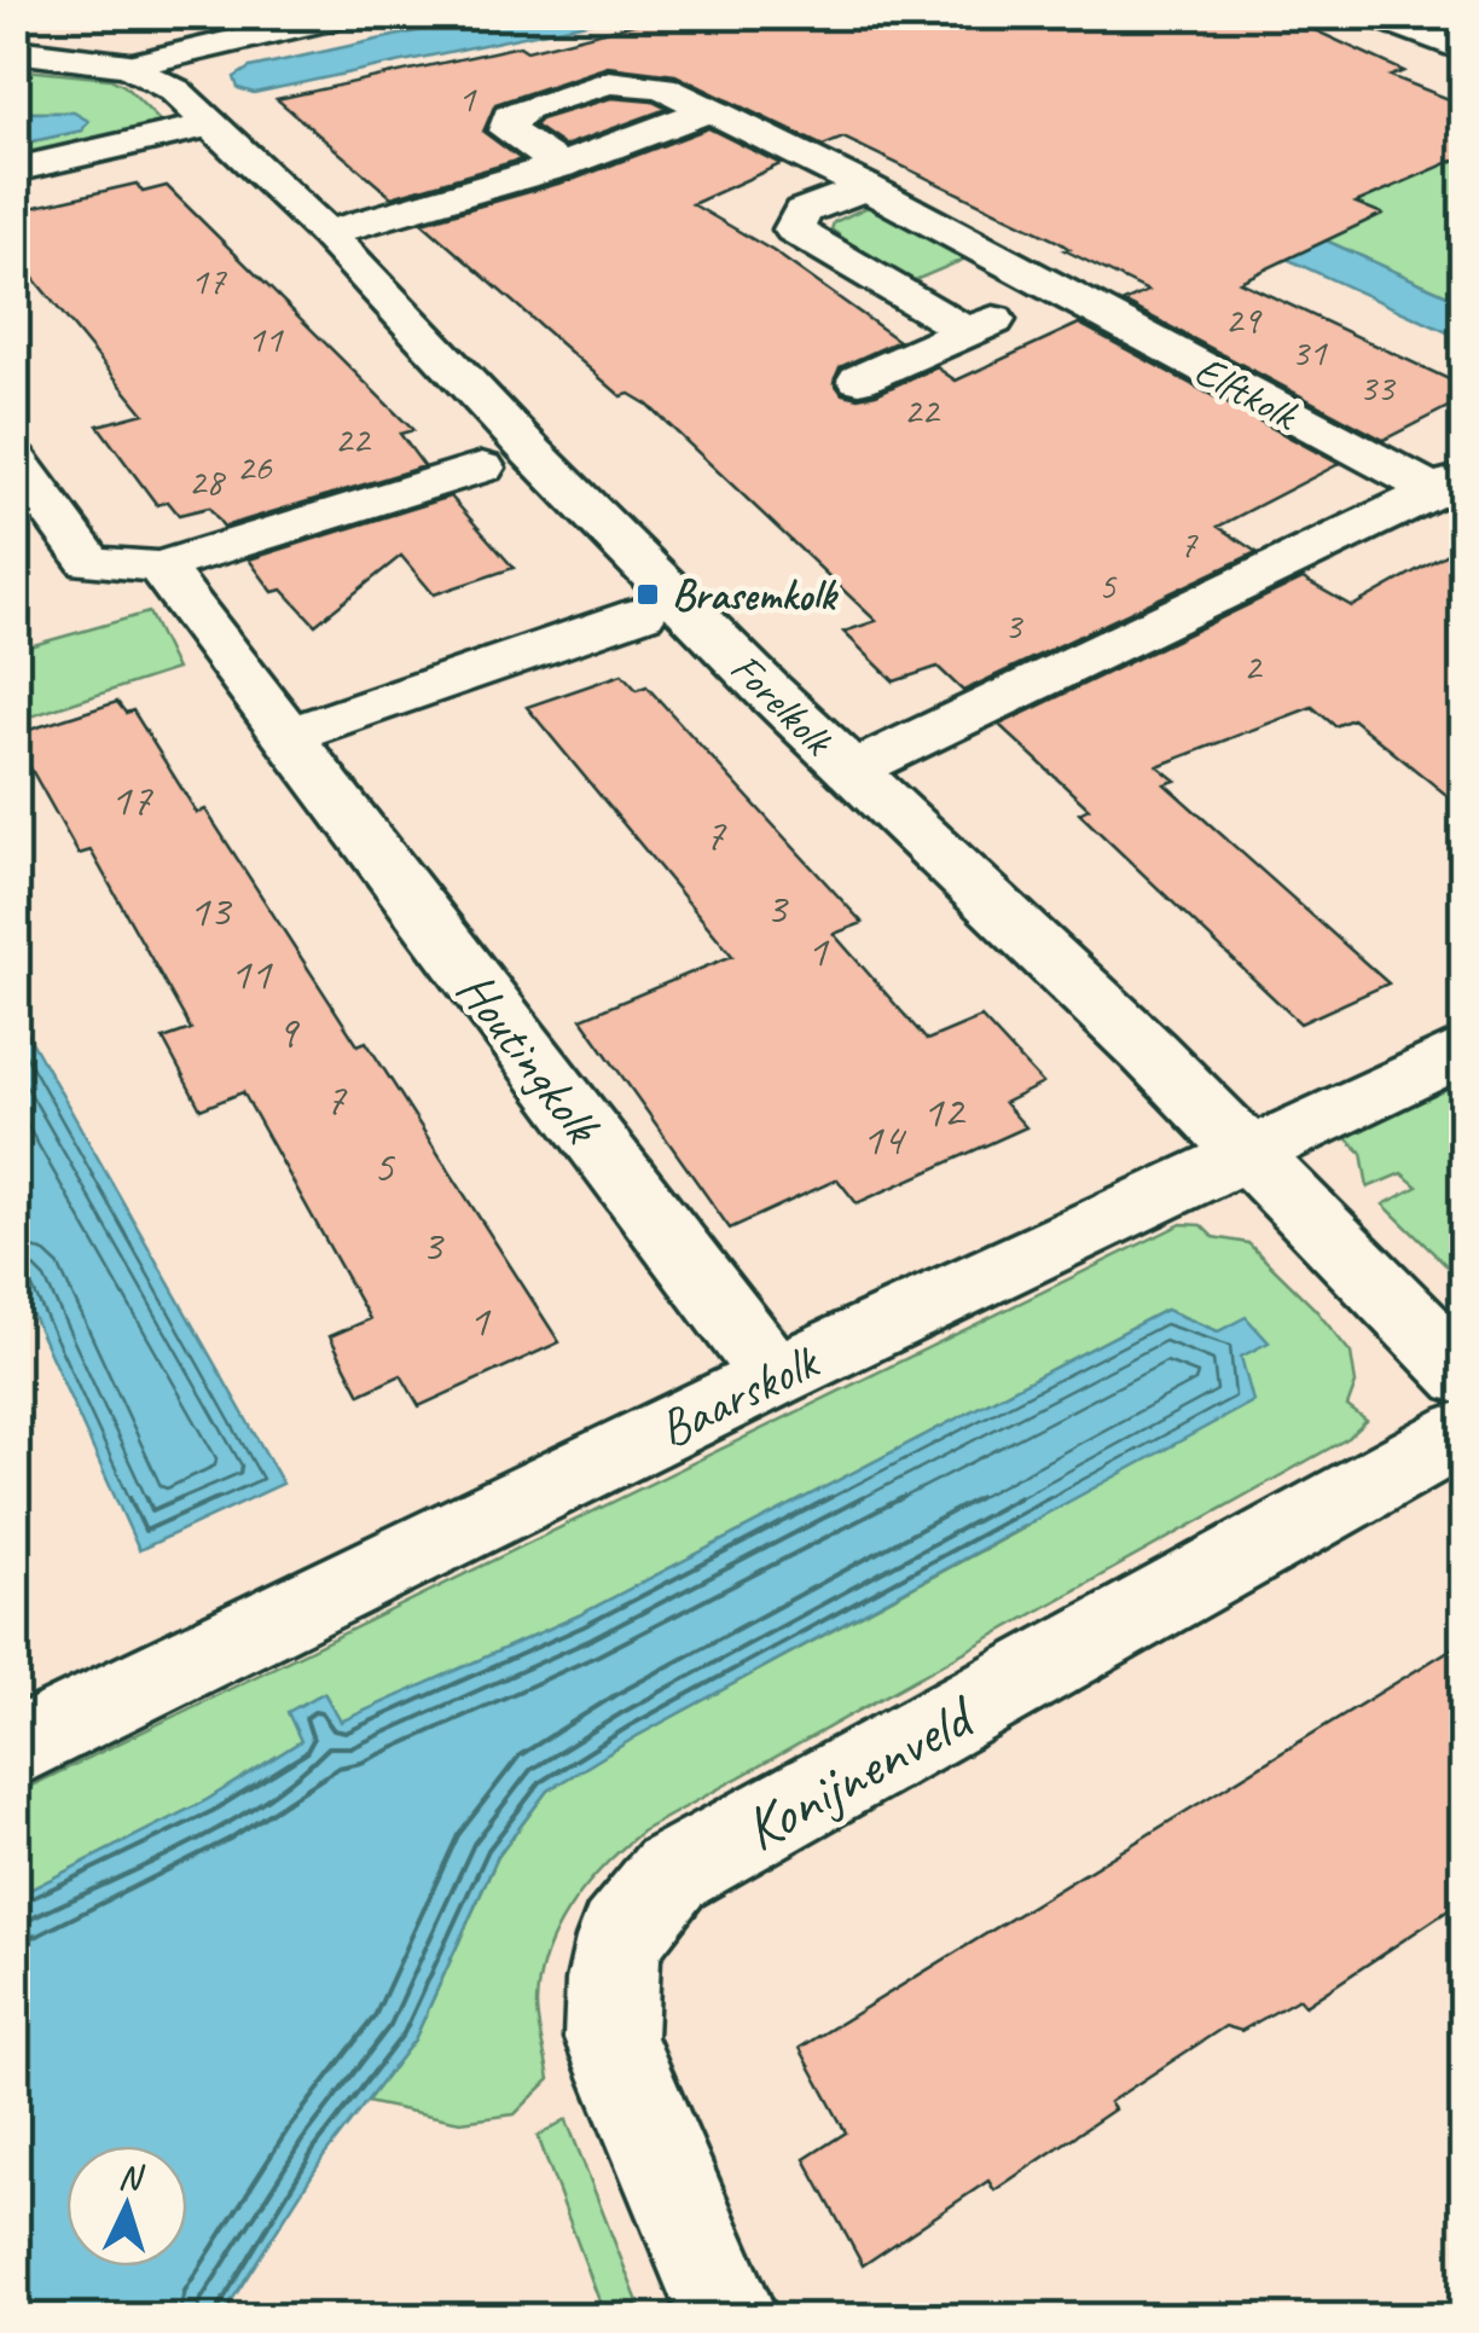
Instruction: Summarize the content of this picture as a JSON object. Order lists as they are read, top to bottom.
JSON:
{
  "streets": {
    "street": [
      "Elftkolk",
      "Forelkolk",
      "Houtingkolk",
      "Baarskolk",
      "Konijnenveld"
    ]
  },
  "crossings": [
    ["Forelkolk", "Baarskolk"],
    ["Houtingkolk", "Baarskolk"]
  ],
  "places": {
    "transit": ["Brasemkolk"]
  },
  "house_numbers": [
    "1",
    "17",
    "29",
    "11",
    "31",
    "33",
    "22",
    "22",
    "26",
    "28",
    "7",
    "5",
    "3",
    "2",
    "17",
    "7",
    "3",
    "13",
    "1",
    "11",
    "9",
    "7",
    "12",
    "14",
    "5",
    "3",
    "1"
  ],
  "north": "top"
}
